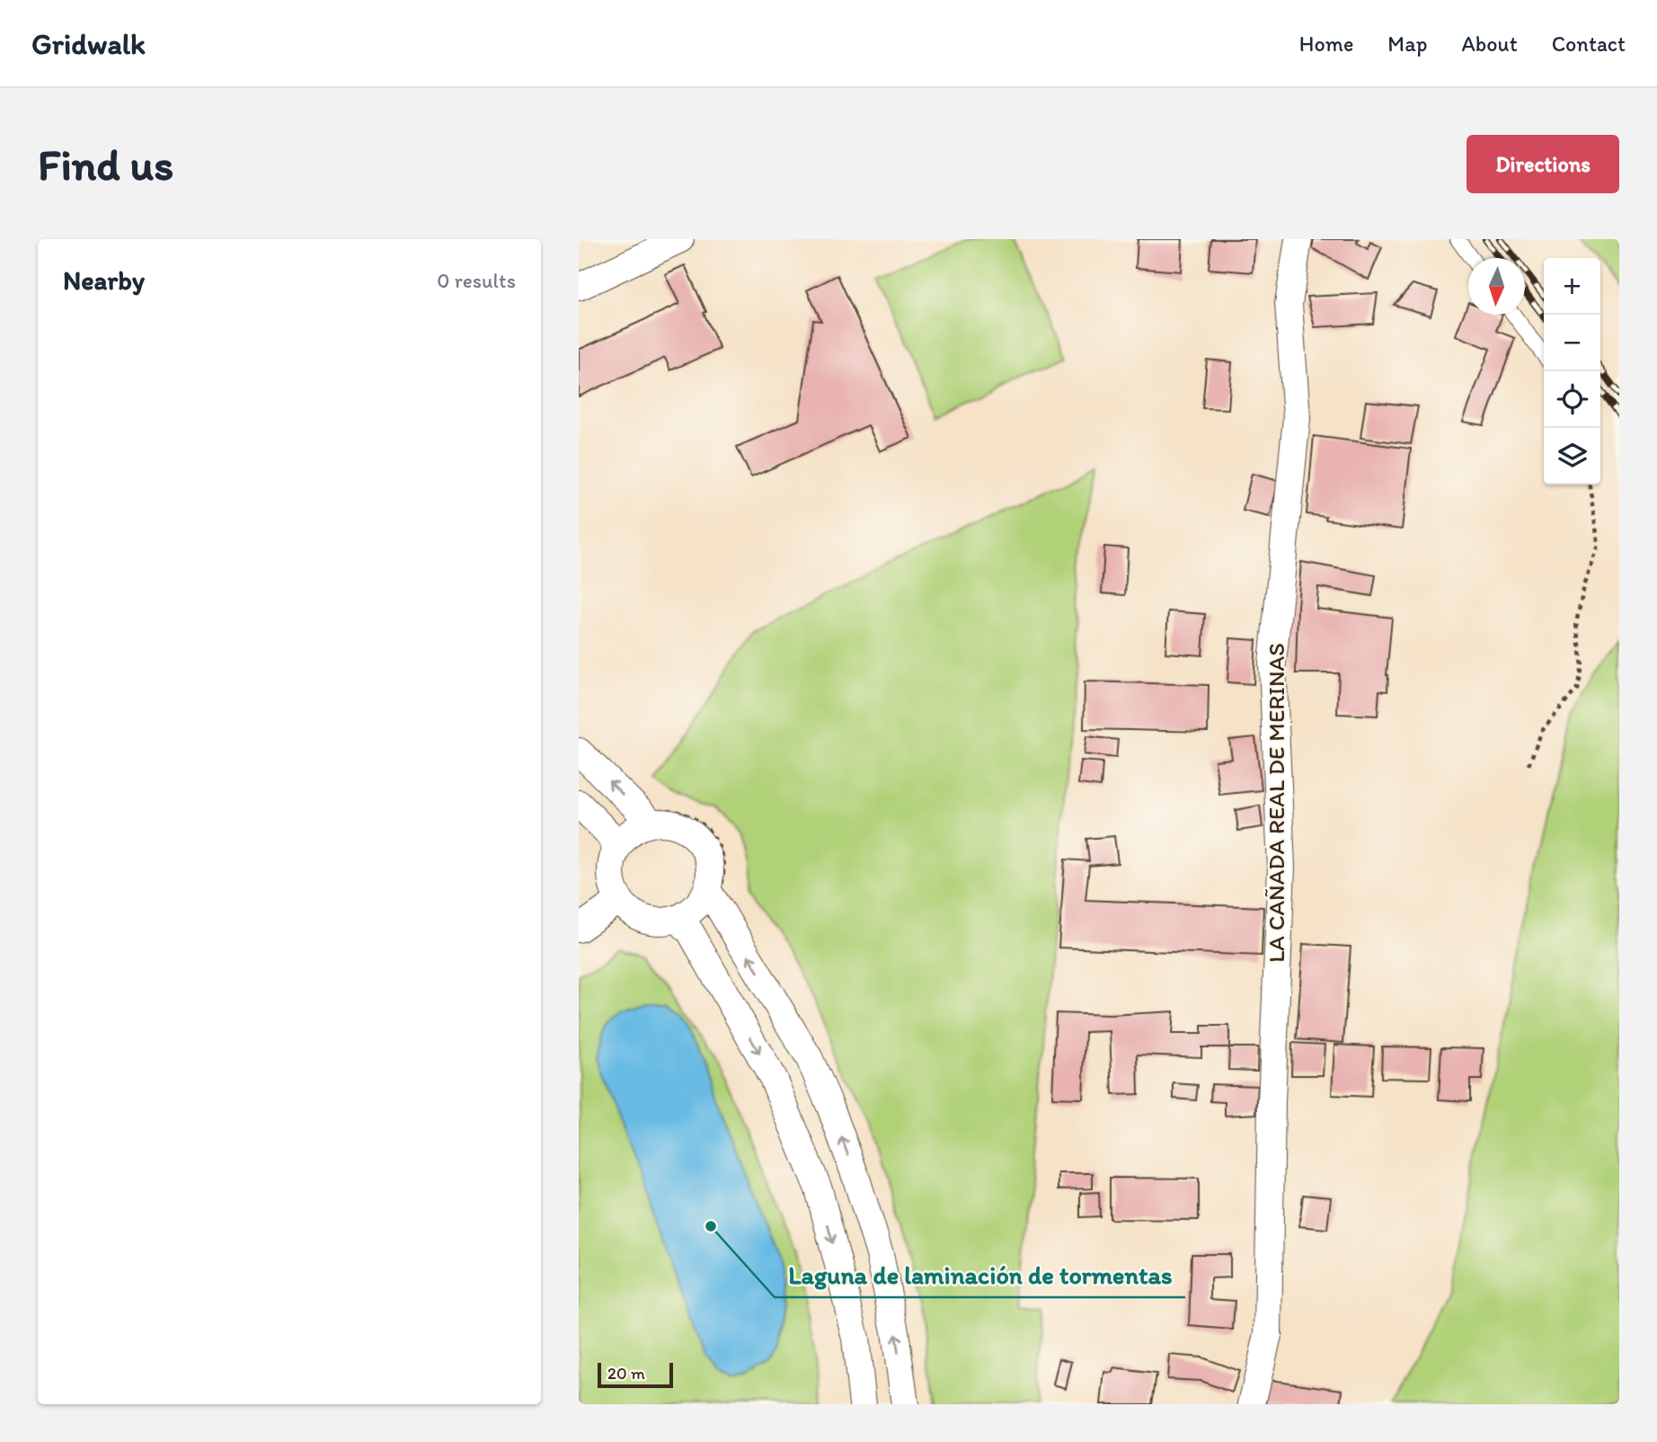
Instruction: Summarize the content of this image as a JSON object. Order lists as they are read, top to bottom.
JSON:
{
  "streets": {
    "street": ["LA CAÑADA REAL DE MERINAS"]
  },
  "places": ["Laguna de laminación de tormentas"],
  "scale_bar": "20 m",
  "north": "bottom",
  "page": {
    "header": "Gridwalk",
    "nav": [
      "Home",
      "Map",
      "About",
      "Contact"
    ],
    "buttons": "Directions",
    "title": "Find us",
    "heading": ["Nearby", "0 results"],
    "map_buttons": ["+", "−"],
    "scale": "20 m"
  }
}
